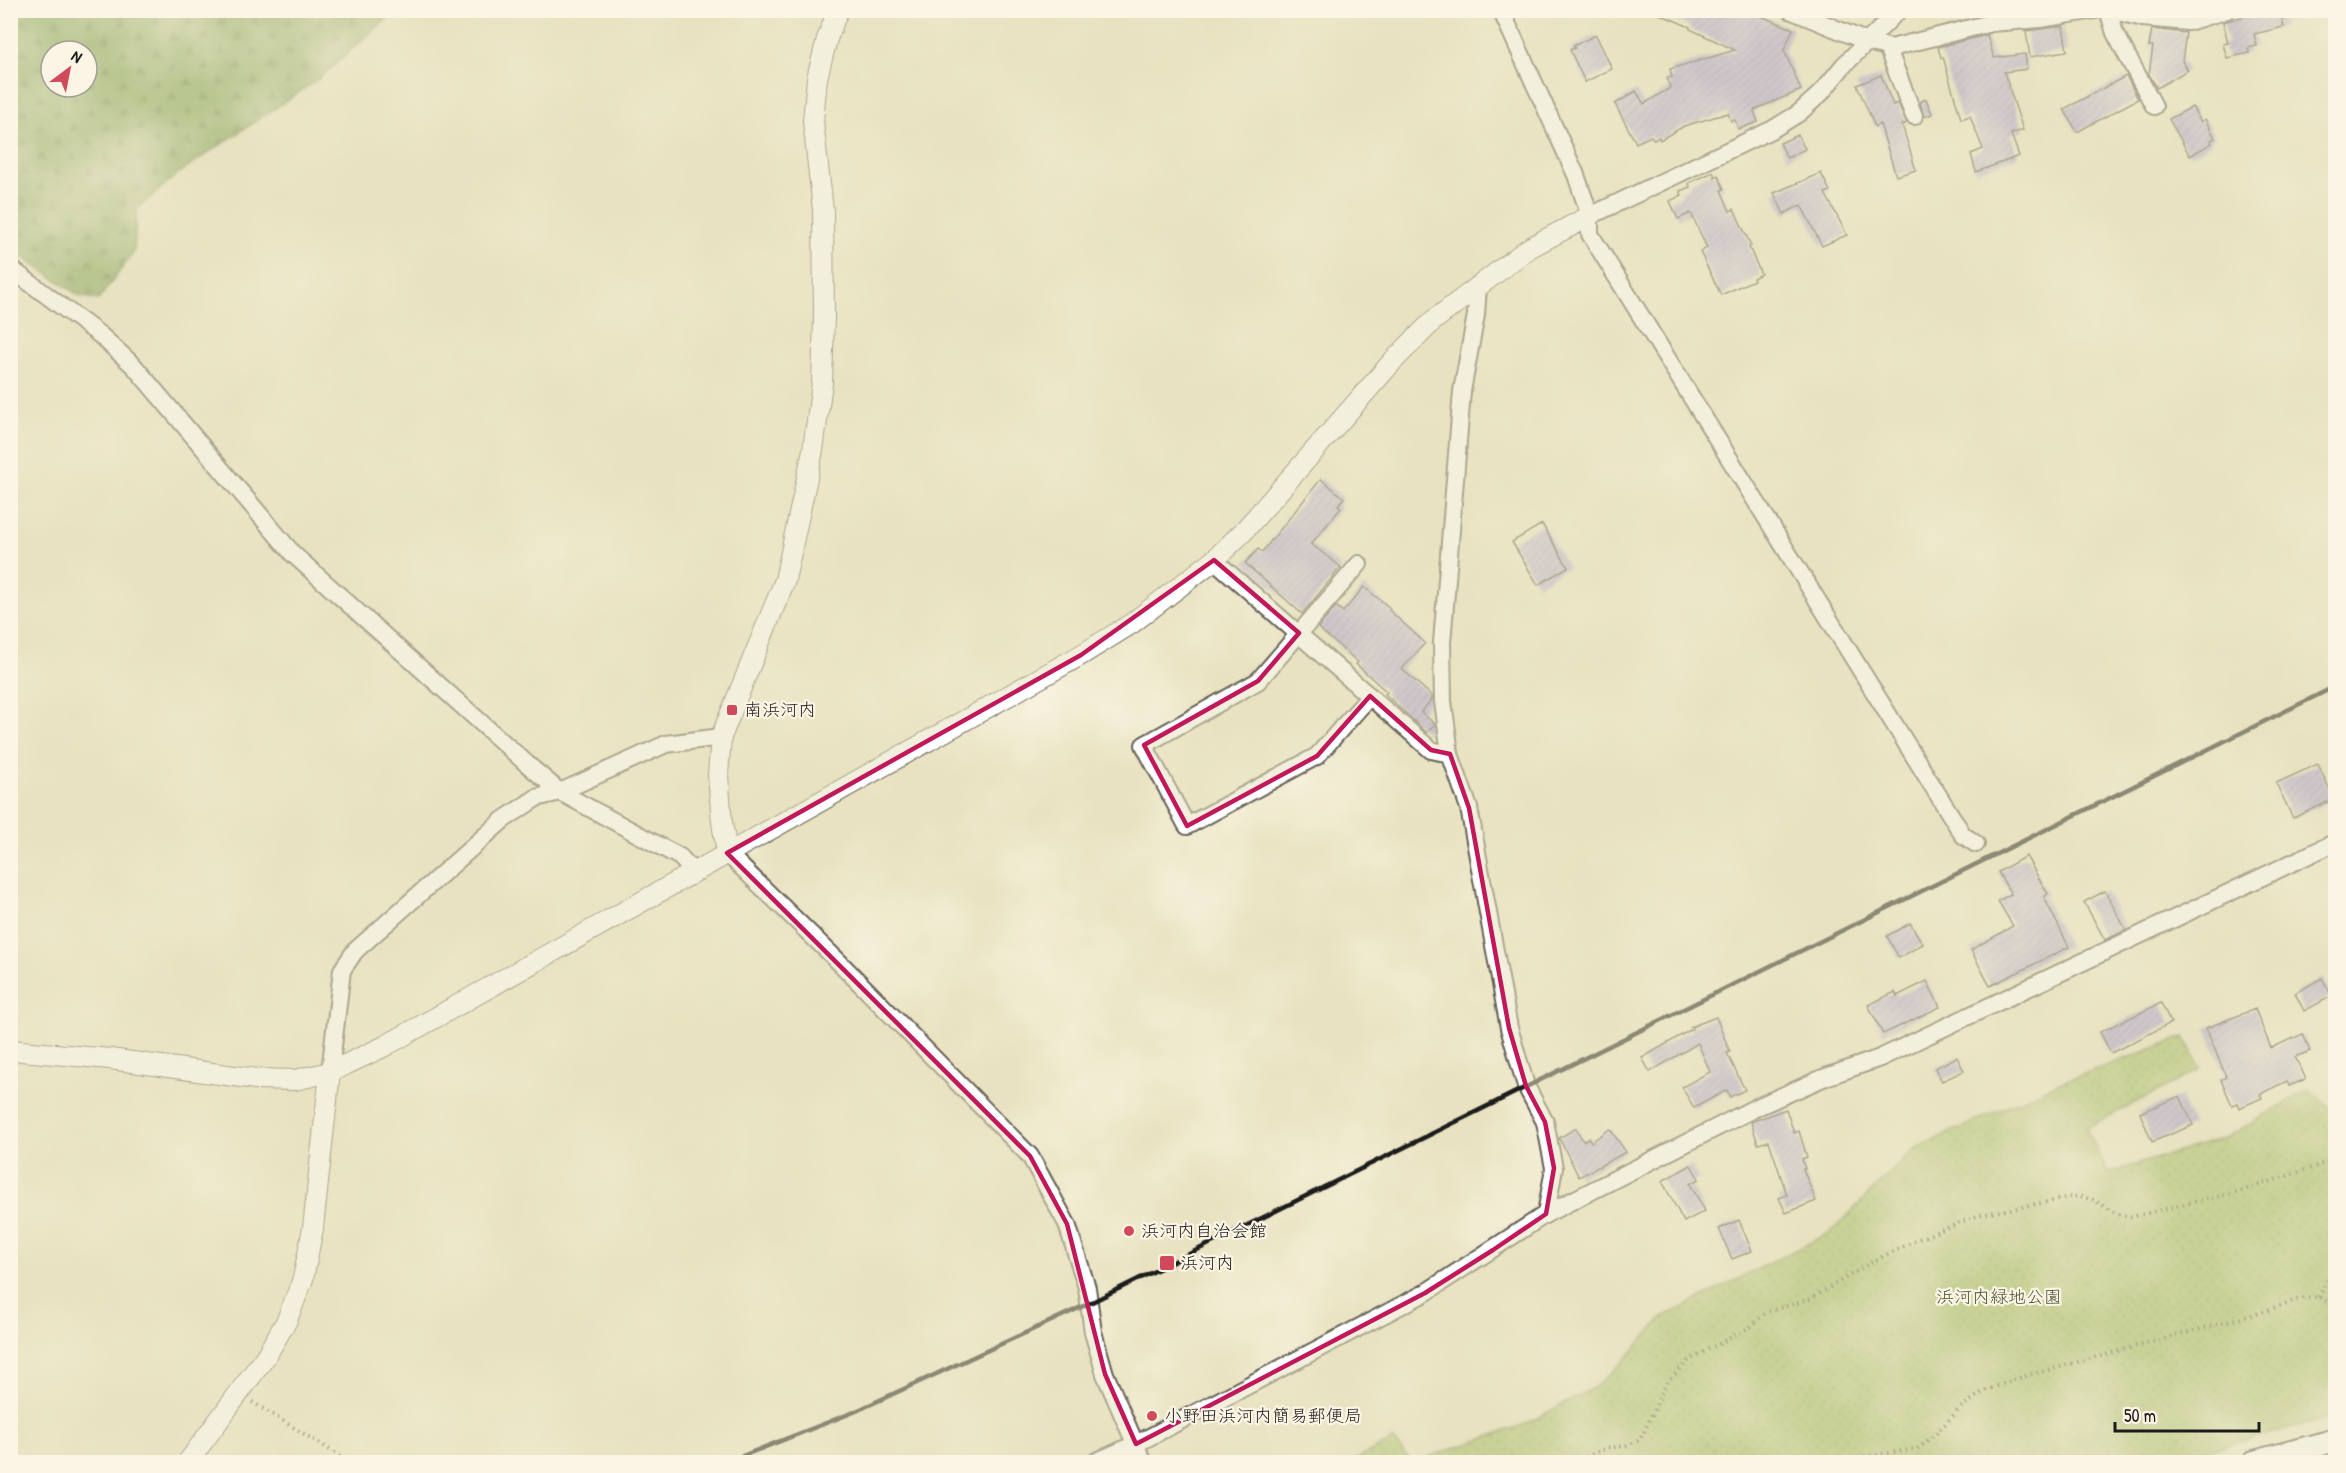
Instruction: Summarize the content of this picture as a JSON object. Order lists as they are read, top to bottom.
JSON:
{
  "parks": ["浜河内緑地公園"],
  "places": {
    "transit": ["南浜河内", "浜河内"],
    "other": ["浜河内自治会館", "小野田浜河内簡易郵便局"]
  },
  "scale_bar": "50 m",
  "north": "top right"
}
